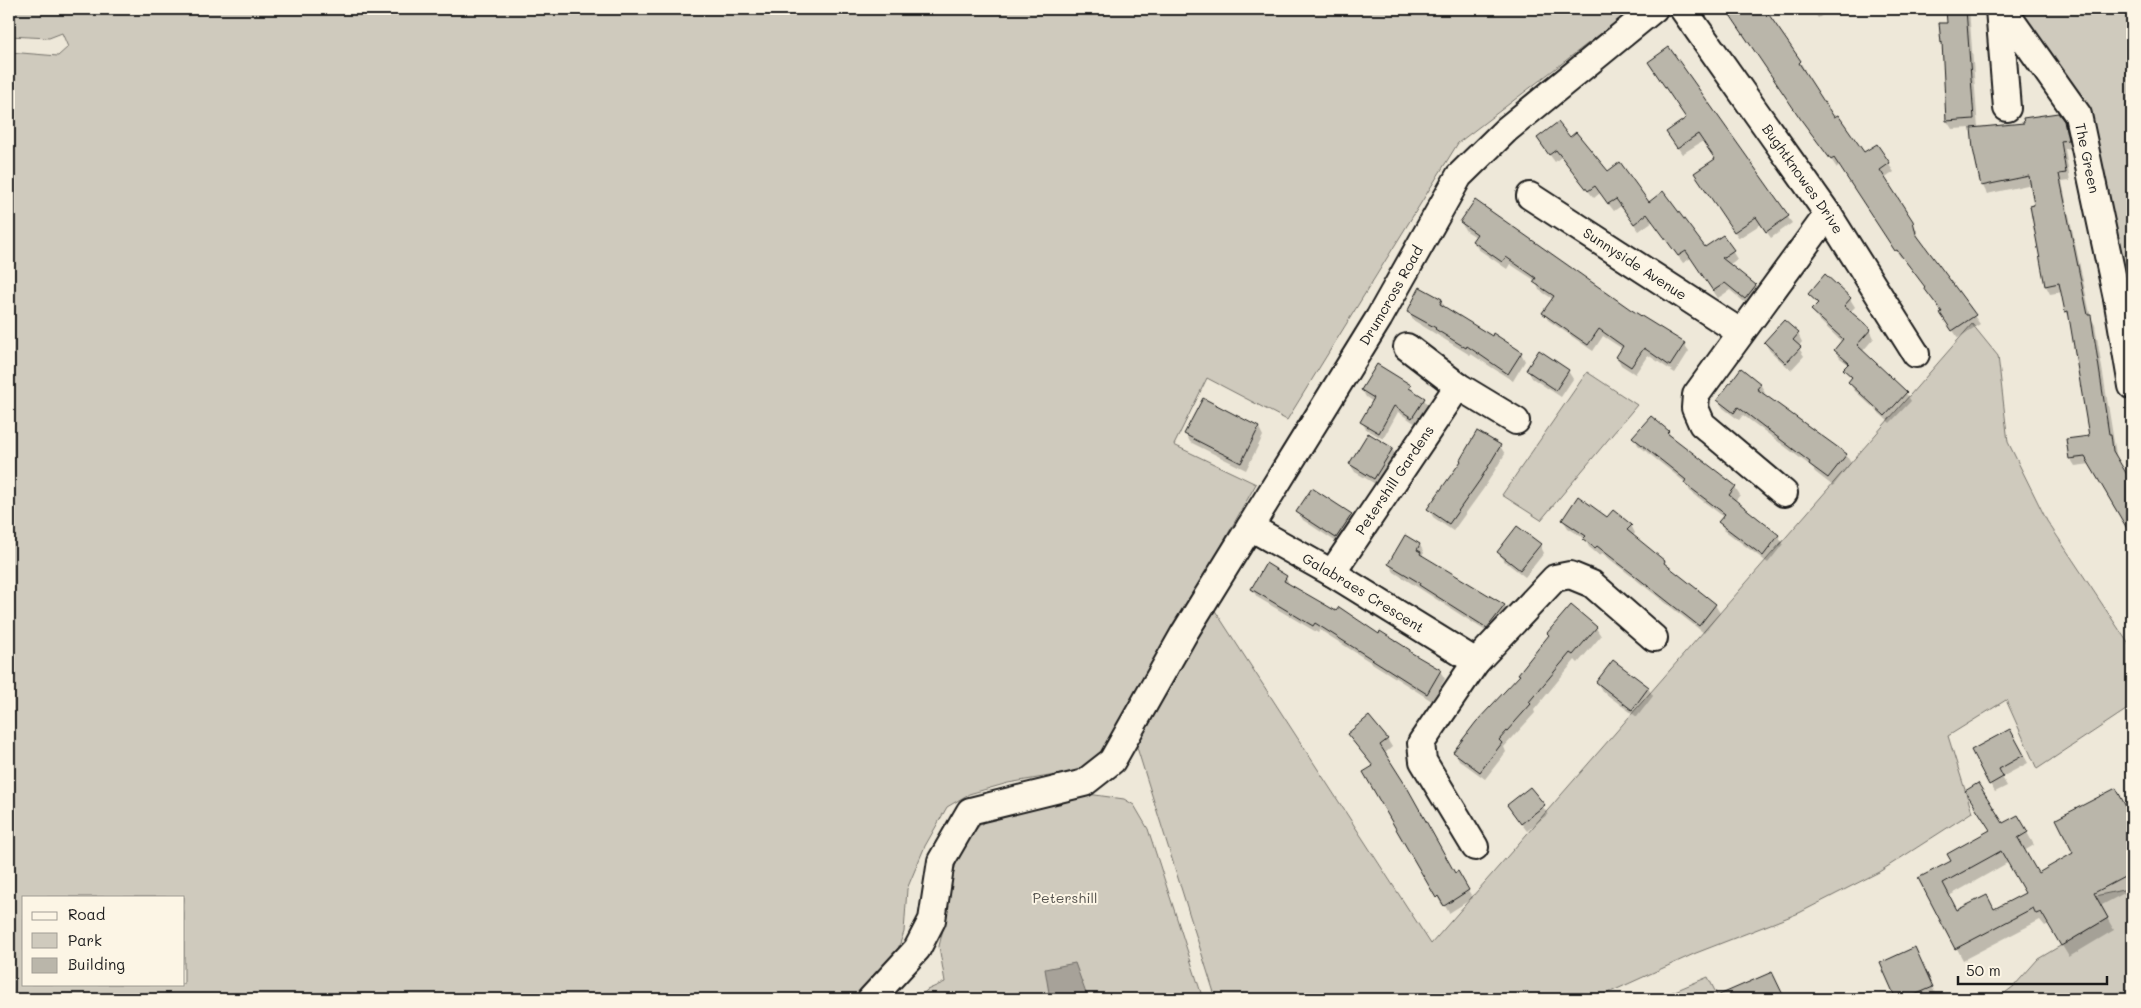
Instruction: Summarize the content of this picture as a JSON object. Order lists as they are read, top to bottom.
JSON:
{
  "streets": {
    "street": [
      "The Green",
      "Bughtknowes Drive",
      "Sunnyside Avenue",
      "Drumcross Road",
      "Petershill Gardens",
      "Galabraes Crescent"
    ]
  },
  "crossings": [
    ["Drumcross Road", "Galabraes Crescent"],
    ["Petershill Gardens", "Galabraes Crescent"]
  ],
  "parks": ["Petershill"],
  "legend": ["Road", "Park", "Building"],
  "scale_bar": "50 m"
}
